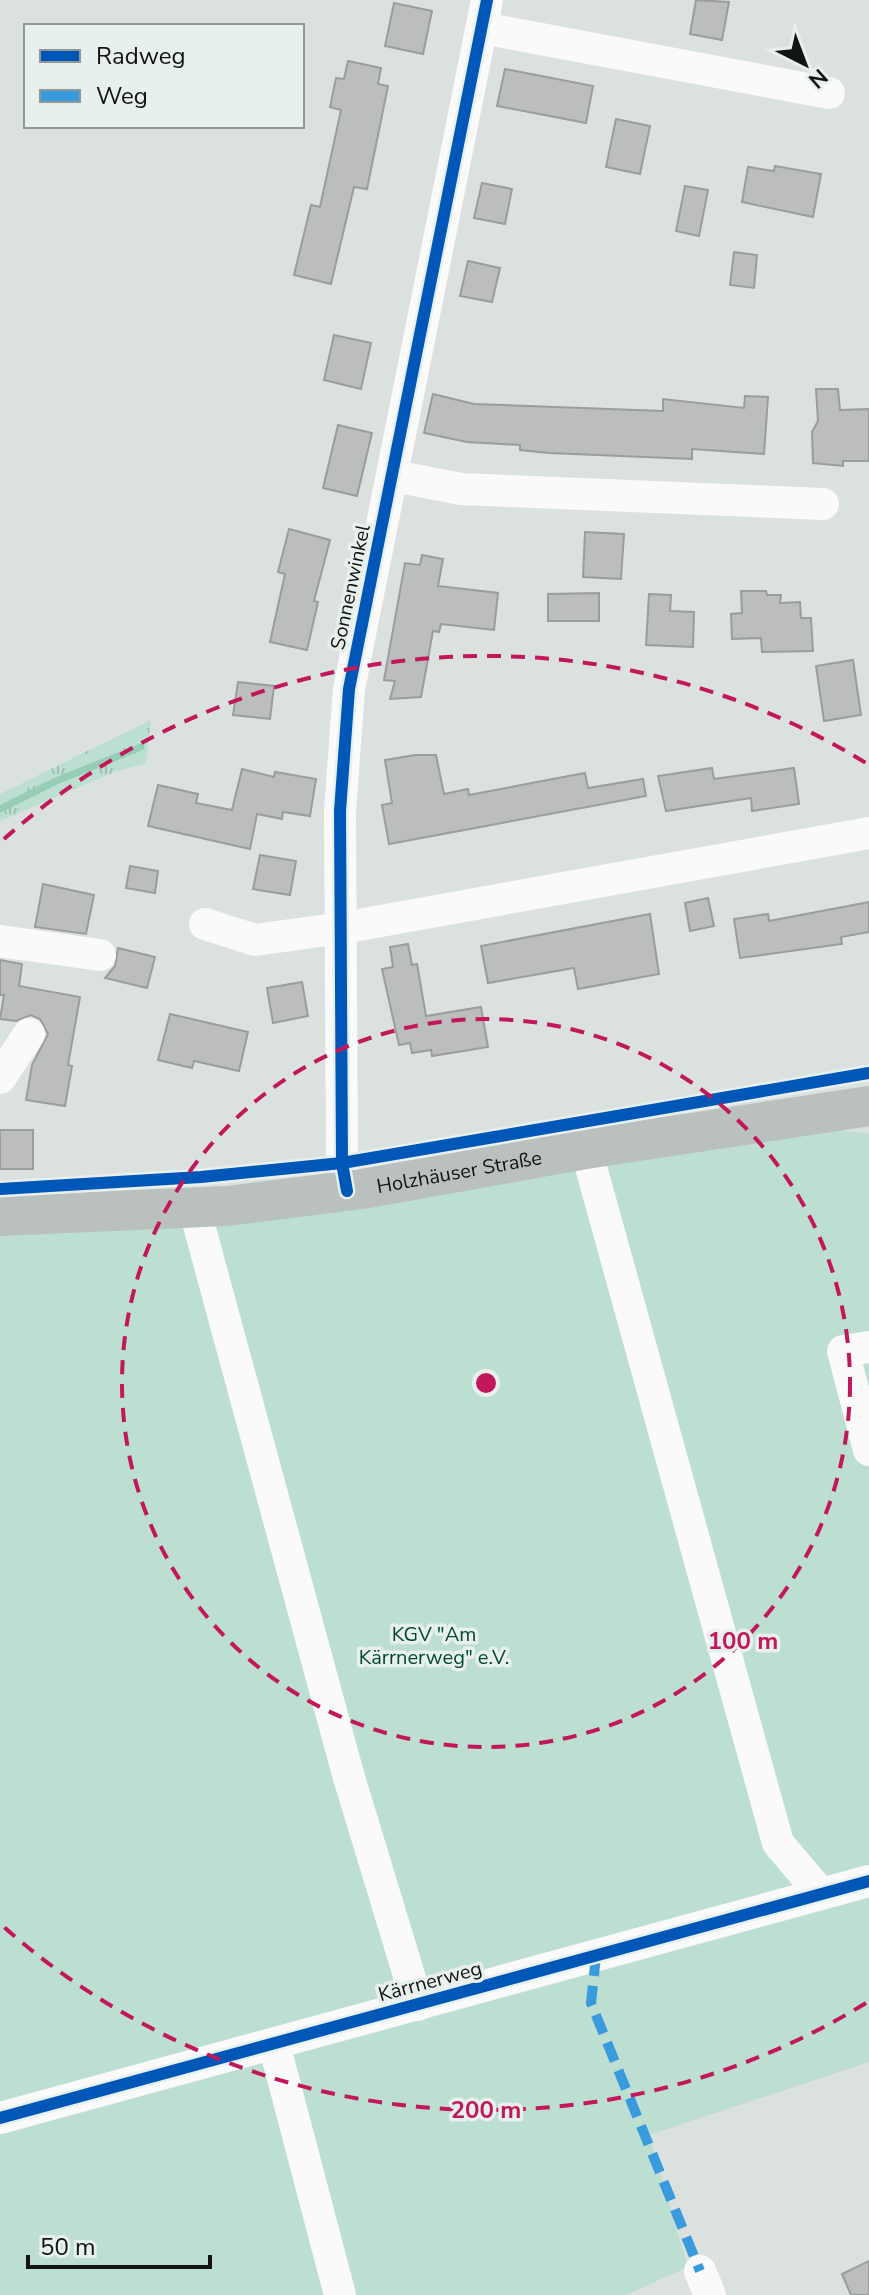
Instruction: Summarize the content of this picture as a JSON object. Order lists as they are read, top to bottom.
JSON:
{
  "streets": {
    "main road": ["Holzhäuser Straße"],
    "street": ["Sonnenwinkel", "Kärrnerweg"]
  },
  "crossings": [
    ["Sonnenwinkel", "Holzhäuser Straße"]
  ],
  "parks": ["KGV \"Am Kärrnerweg\" e.V."],
  "legend": ["Radweg", "Weg"],
  "scale_bar": "50 m",
  "north": "bottom right",
  "rings": ["100 m", "200 m"]
}
